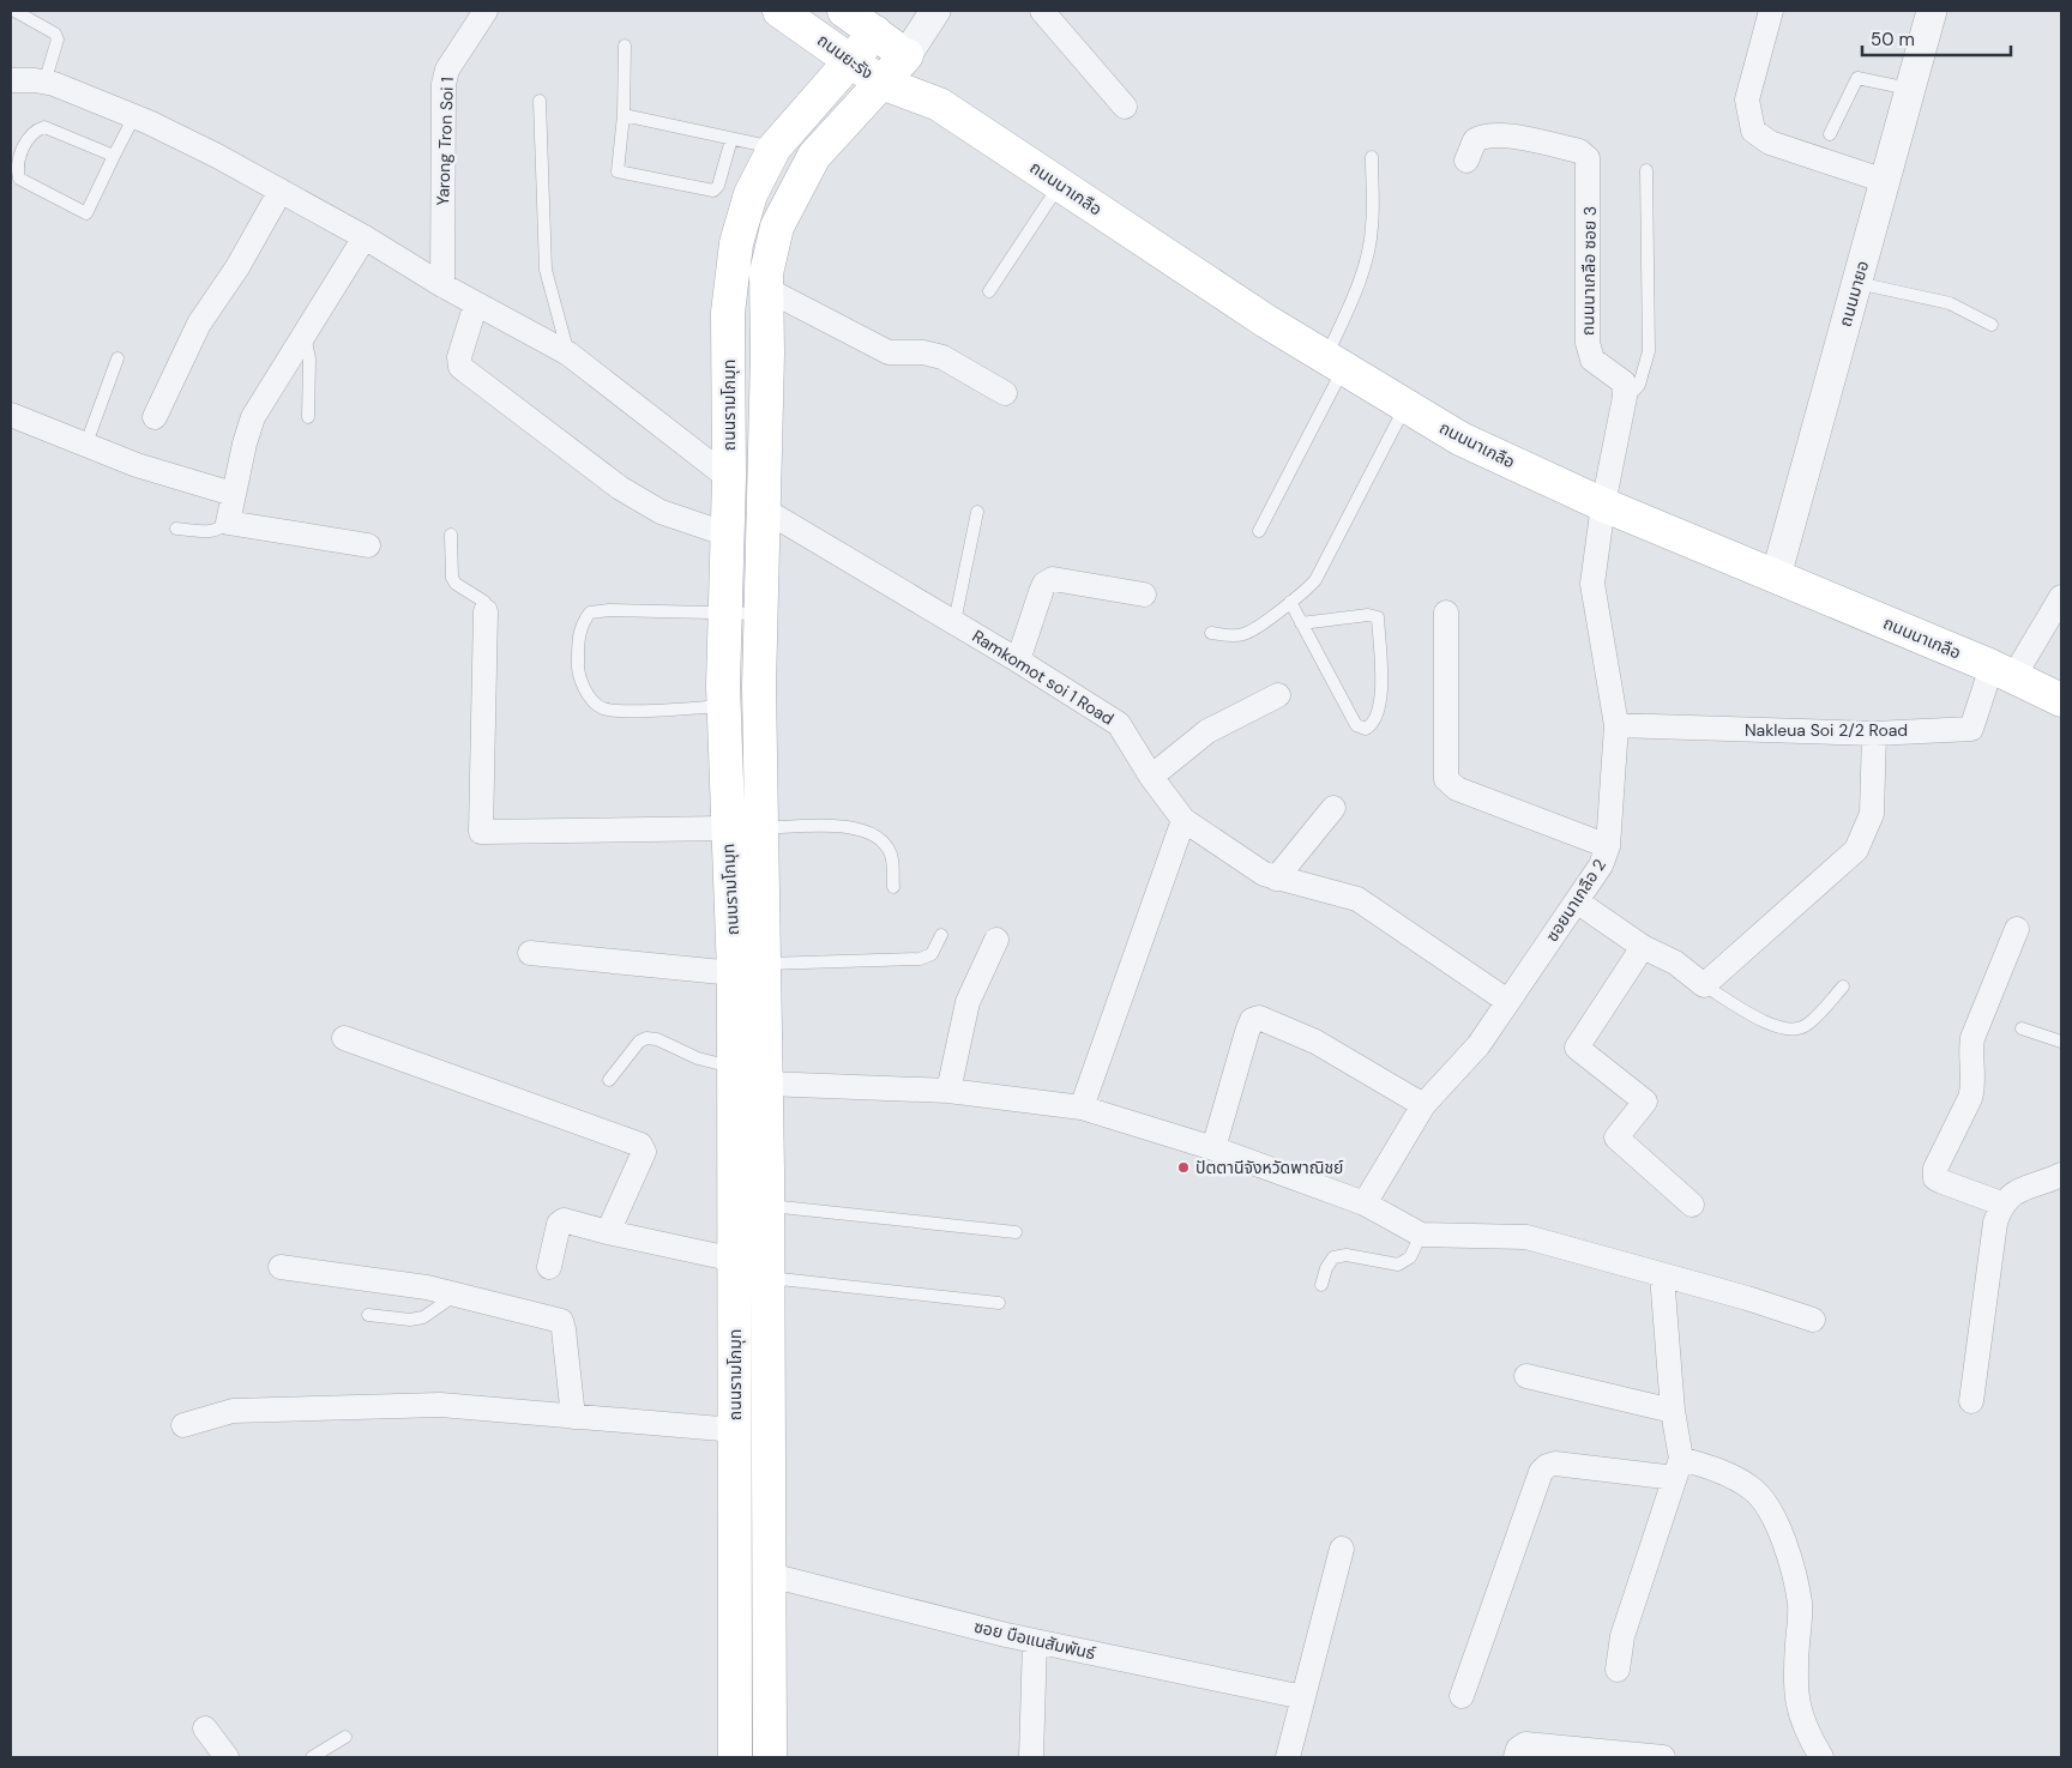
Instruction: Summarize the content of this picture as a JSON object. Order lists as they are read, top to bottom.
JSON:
{
  "streets": {
    "main road": ["ถนนยะรัง", "ถนนนาเกลือ", "ถนนรามโกมุท"],
    "street": [
      "Yarong Tron Soi 1",
      "ถนนนาเกลือ ซอย 3",
      "ถนนมายอ",
      "Ramkomot soi 1 Road",
      "Nakleua Soi 2/2 Road",
      "ซอยนาเกลือ 2",
      "ซอย บือแนสัมพันธ์"
    ]
  },
  "crossings": [
    ["ถนนยะรัง", "ถนนนาเกลือ"],
    ["ถนนยะรัง", "ถนนรามโกมุท"],
    ["ถนนนาเกลือ", "ถนนนาเกลือ ซอย 3"],
    ["ถนนนาเกลือ", "ถนนมายอ"],
    ["ถนนนาเกลือ", "ถนนรามโกมุท"],
    ["ถนนนาเกลือ", "Nakleua Soi 2/2 Road"],
    ["ถนนนาเกลือ", "ซอยนาเกลือ 2"],
    ["ถนนนาเกลือ ซอย 3", "ซอยนาเกลือ 2"],
    ["ถนนรามโกมุท", "Ramkomot soi 1 Road"],
    ["ถนนรามโกมุท", "ซอย บือแนสัมพันธ์"],
    ["Ramkomot soi 1 Road", "ซอยนาเกลือ 2"],
    ["Nakleua Soi 2/2 Road", "ซอยนาเกลือ 2"]
  ],
  "places": ["ปัตตานีจังหวัดพาณิชย์"],
  "scale_bar": "50 m"
}
